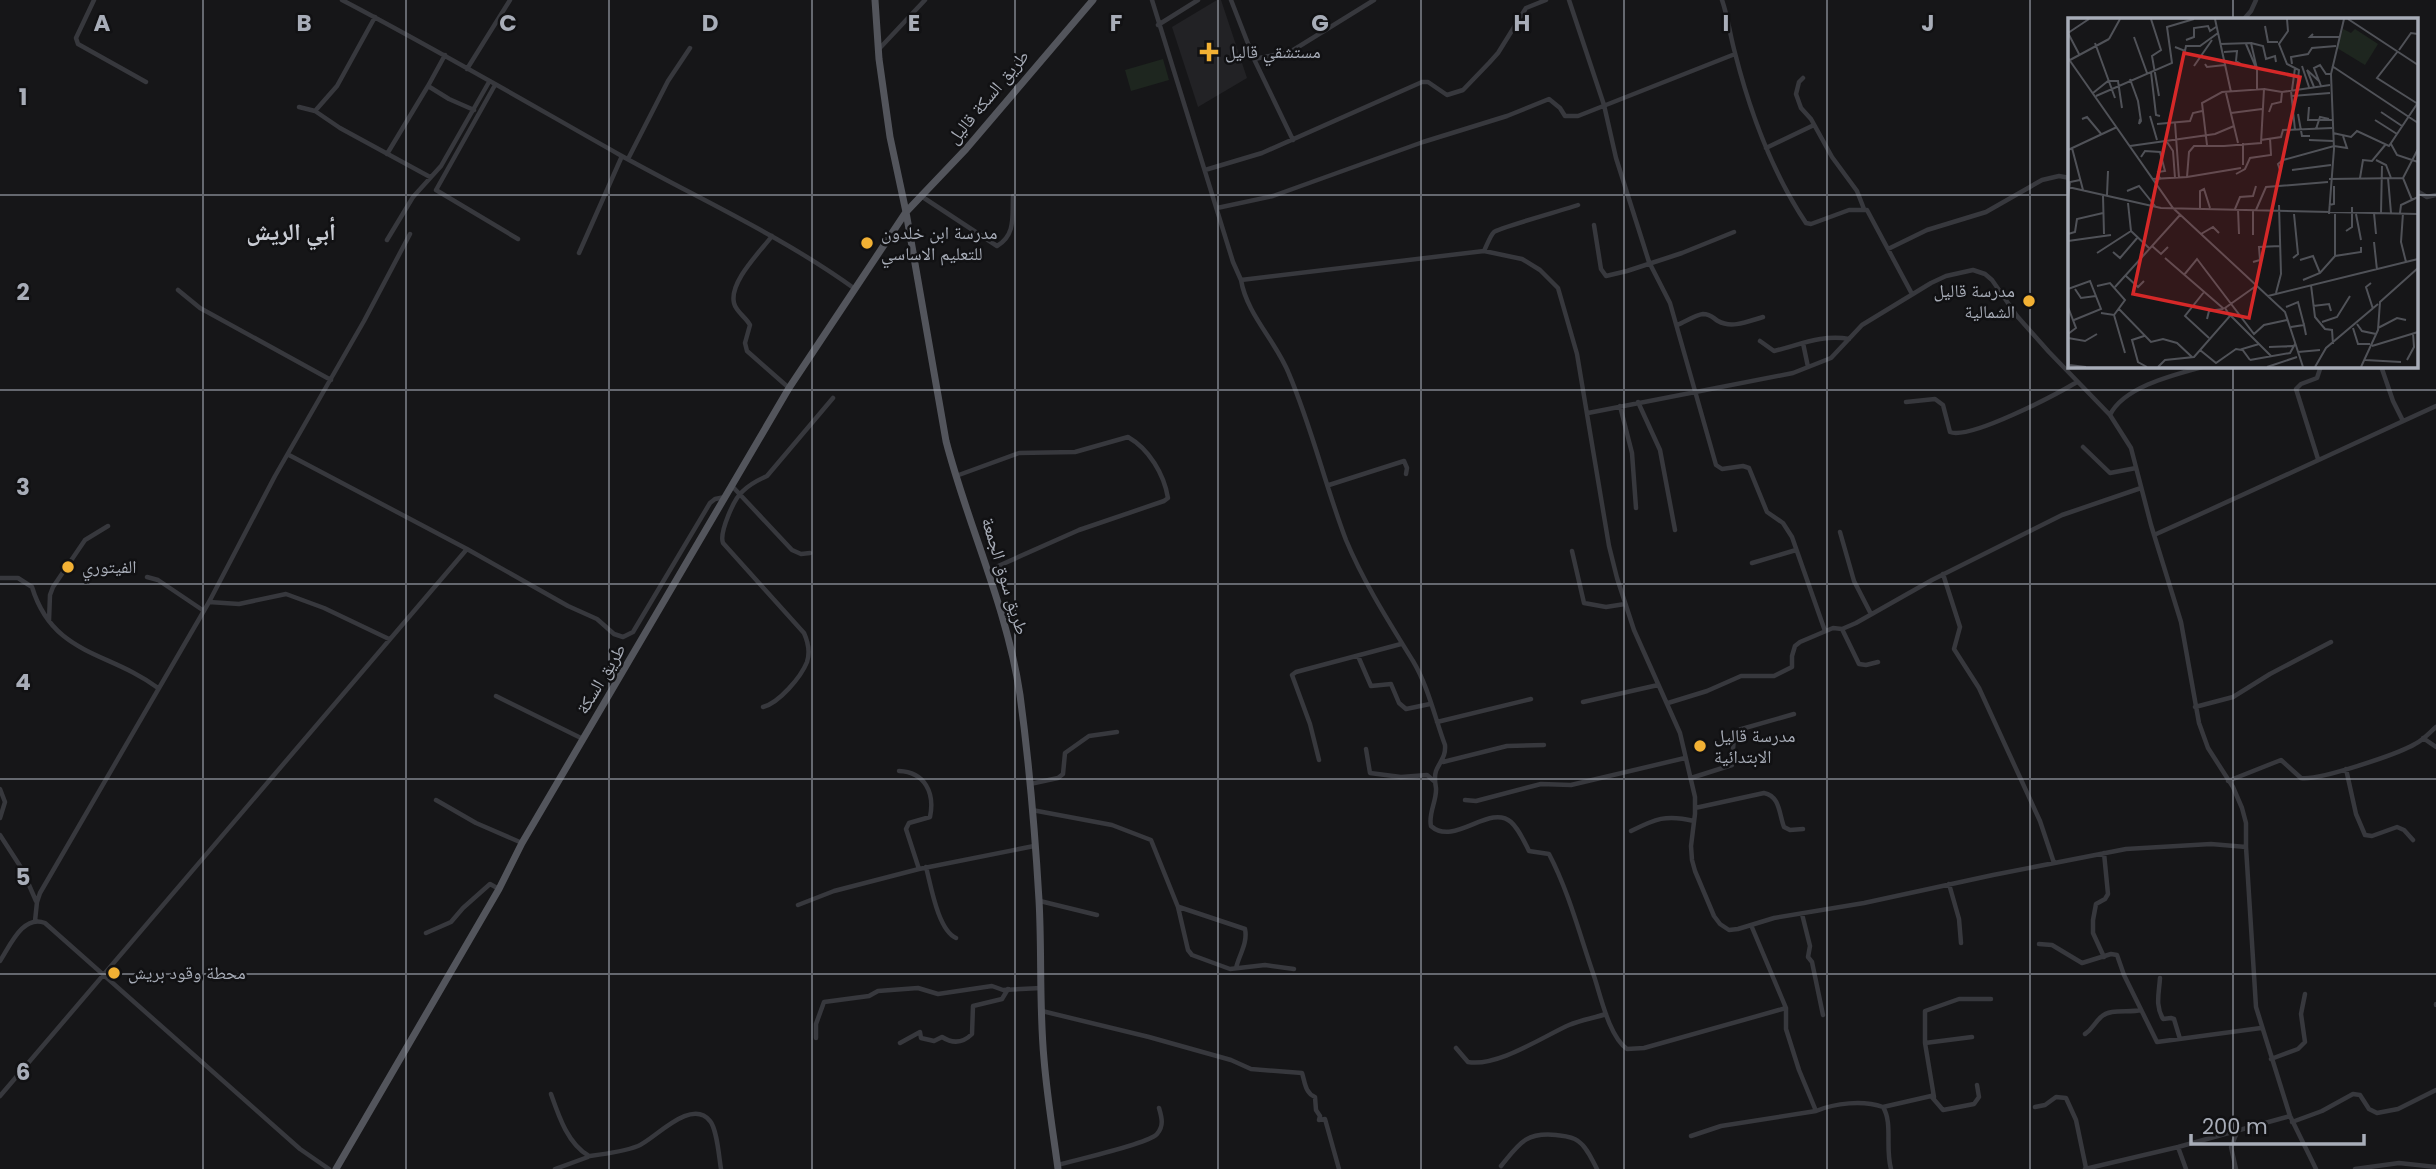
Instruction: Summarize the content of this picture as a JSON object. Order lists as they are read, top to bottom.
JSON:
{
  "streets": {
    "main road": ["طريق السكة قاليل", "طريق سوق الجمعة", "طريق السكة"]
  },
  "crossings": [
    ["طريق السكة قاليل", "طريق سوق الجمعة"],
    ["طريق السكة قاليل", "طريق السكة"],
    ["طريق سوق الجمعة", "طريق السكة"]
  ],
  "districts": ["أبي الريش"],
  "places": {
    "health": ["مستشقي قاليل"],
    "other": [
      "مدرسة ابن خلدون للتعليم الاساسي",
      "مدرسة قاليل الشمالية",
      "الفيتوري",
      "مدرسة قاليل الابتدائية",
      "محطة وقود بريش"
    ]
  },
  "scale_bar": "200 m",
  "grid": {
    "columns": [
      "A",
      "B",
      "C",
      "D",
      "E",
      "F",
      "G",
      "H",
      "I",
      "J"
    ],
    "rows": [
      "1",
      "2",
      "3",
      "4",
      "5",
      "6"
    ]
  }
}
